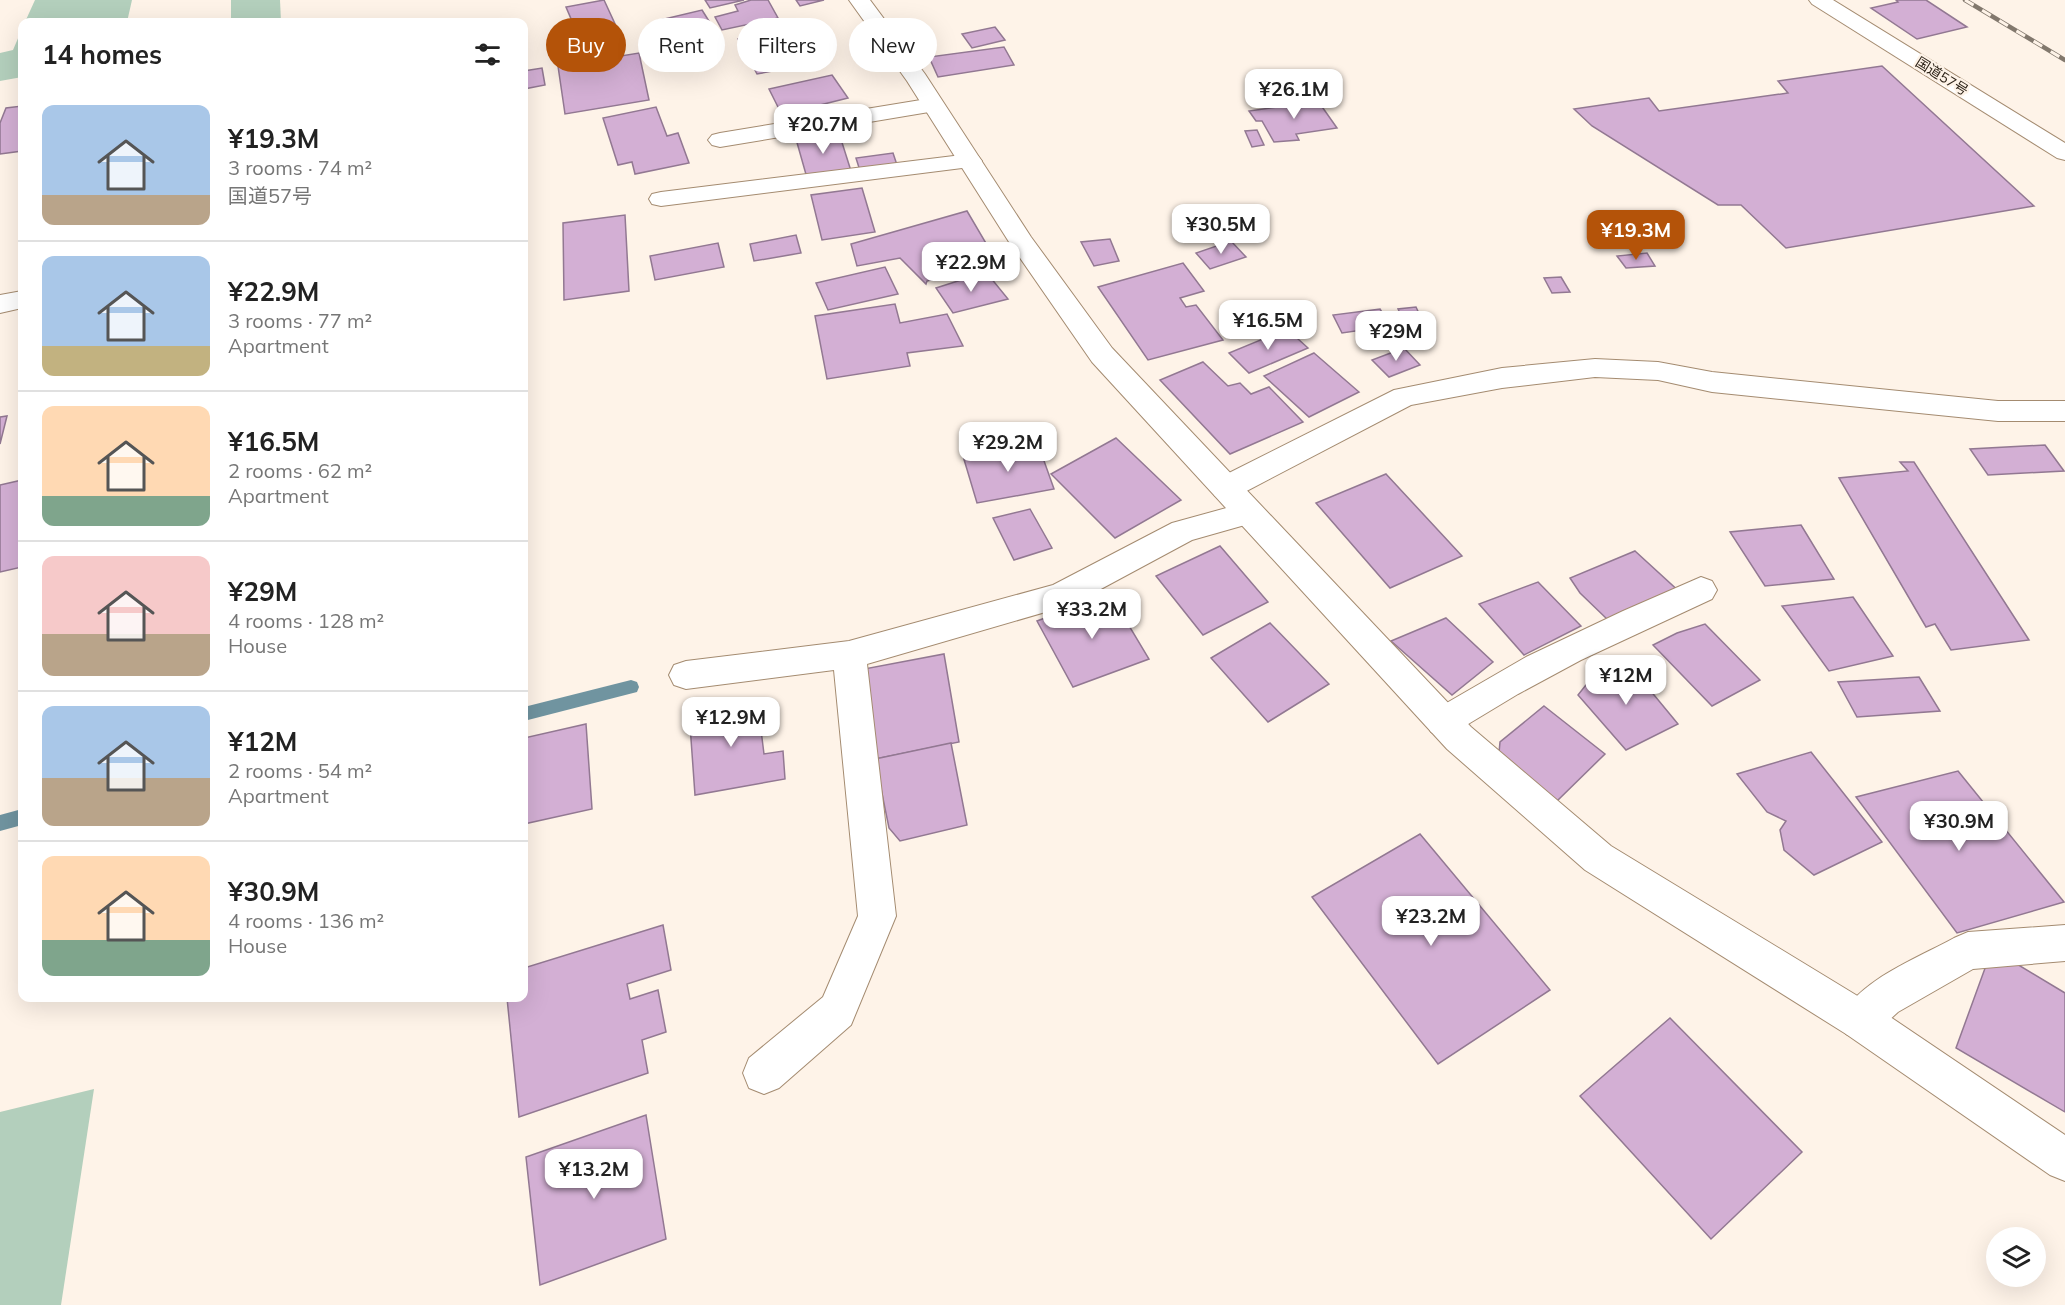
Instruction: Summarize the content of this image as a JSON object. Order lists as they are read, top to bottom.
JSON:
{
  "streets": {
    "main road": ["国道57号"]
  },
  "page": {
    "chip": [
      "Buy",
      "Rent",
      "Filters",
      "New"
    ],
    "heading": "14 homes",
    "price": [
      "¥26.1M",
      "¥20.7M",
      "¥30.5M",
      "¥19.3M",
      "¥22.9M",
      "¥16.5M",
      "¥29M",
      "¥29.2M",
      "¥33.2M",
      "¥12M",
      "¥12.9M",
      "¥30.9M",
      "¥23.2M",
      "¥13.2M"
    ],
    "list": [
      {
        "name": "¥19.3M",
        "note": "3 rooms · 74 m² · 国道57号"
      },
      {
        "name": "¥22.9M",
        "note": "3 rooms · 77 m² · Apartment"
      },
      {
        "name": "¥16.5M",
        "note": "2 rooms · 62 m² · Apartment"
      },
      {
        "name": "¥29M",
        "note": "4 rooms · 128 m² · House"
      },
      {
        "name": "¥12M",
        "note": "2 rooms · 54 m² · Apartment"
      },
      {
        "name": "¥30.9M",
        "note": "4 rooms · 136 m² · House"
      }
    ]
  }
}
